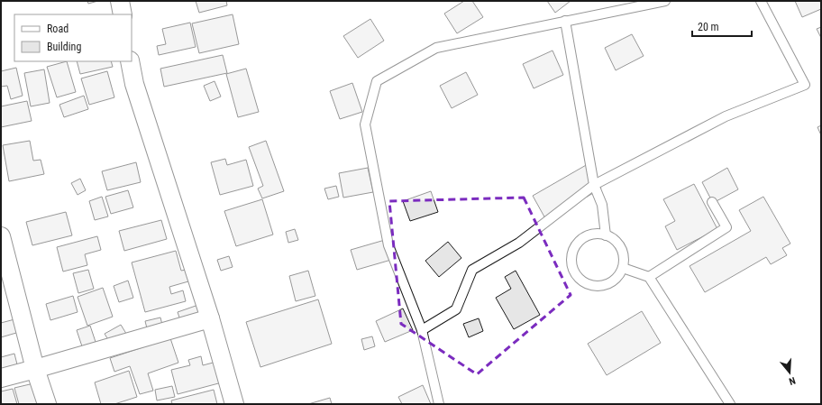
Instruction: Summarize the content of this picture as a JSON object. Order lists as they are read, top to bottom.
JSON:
{
  "legend": ["Road", "Building"],
  "scale_bar": "20 m",
  "north": "bottom"
}
